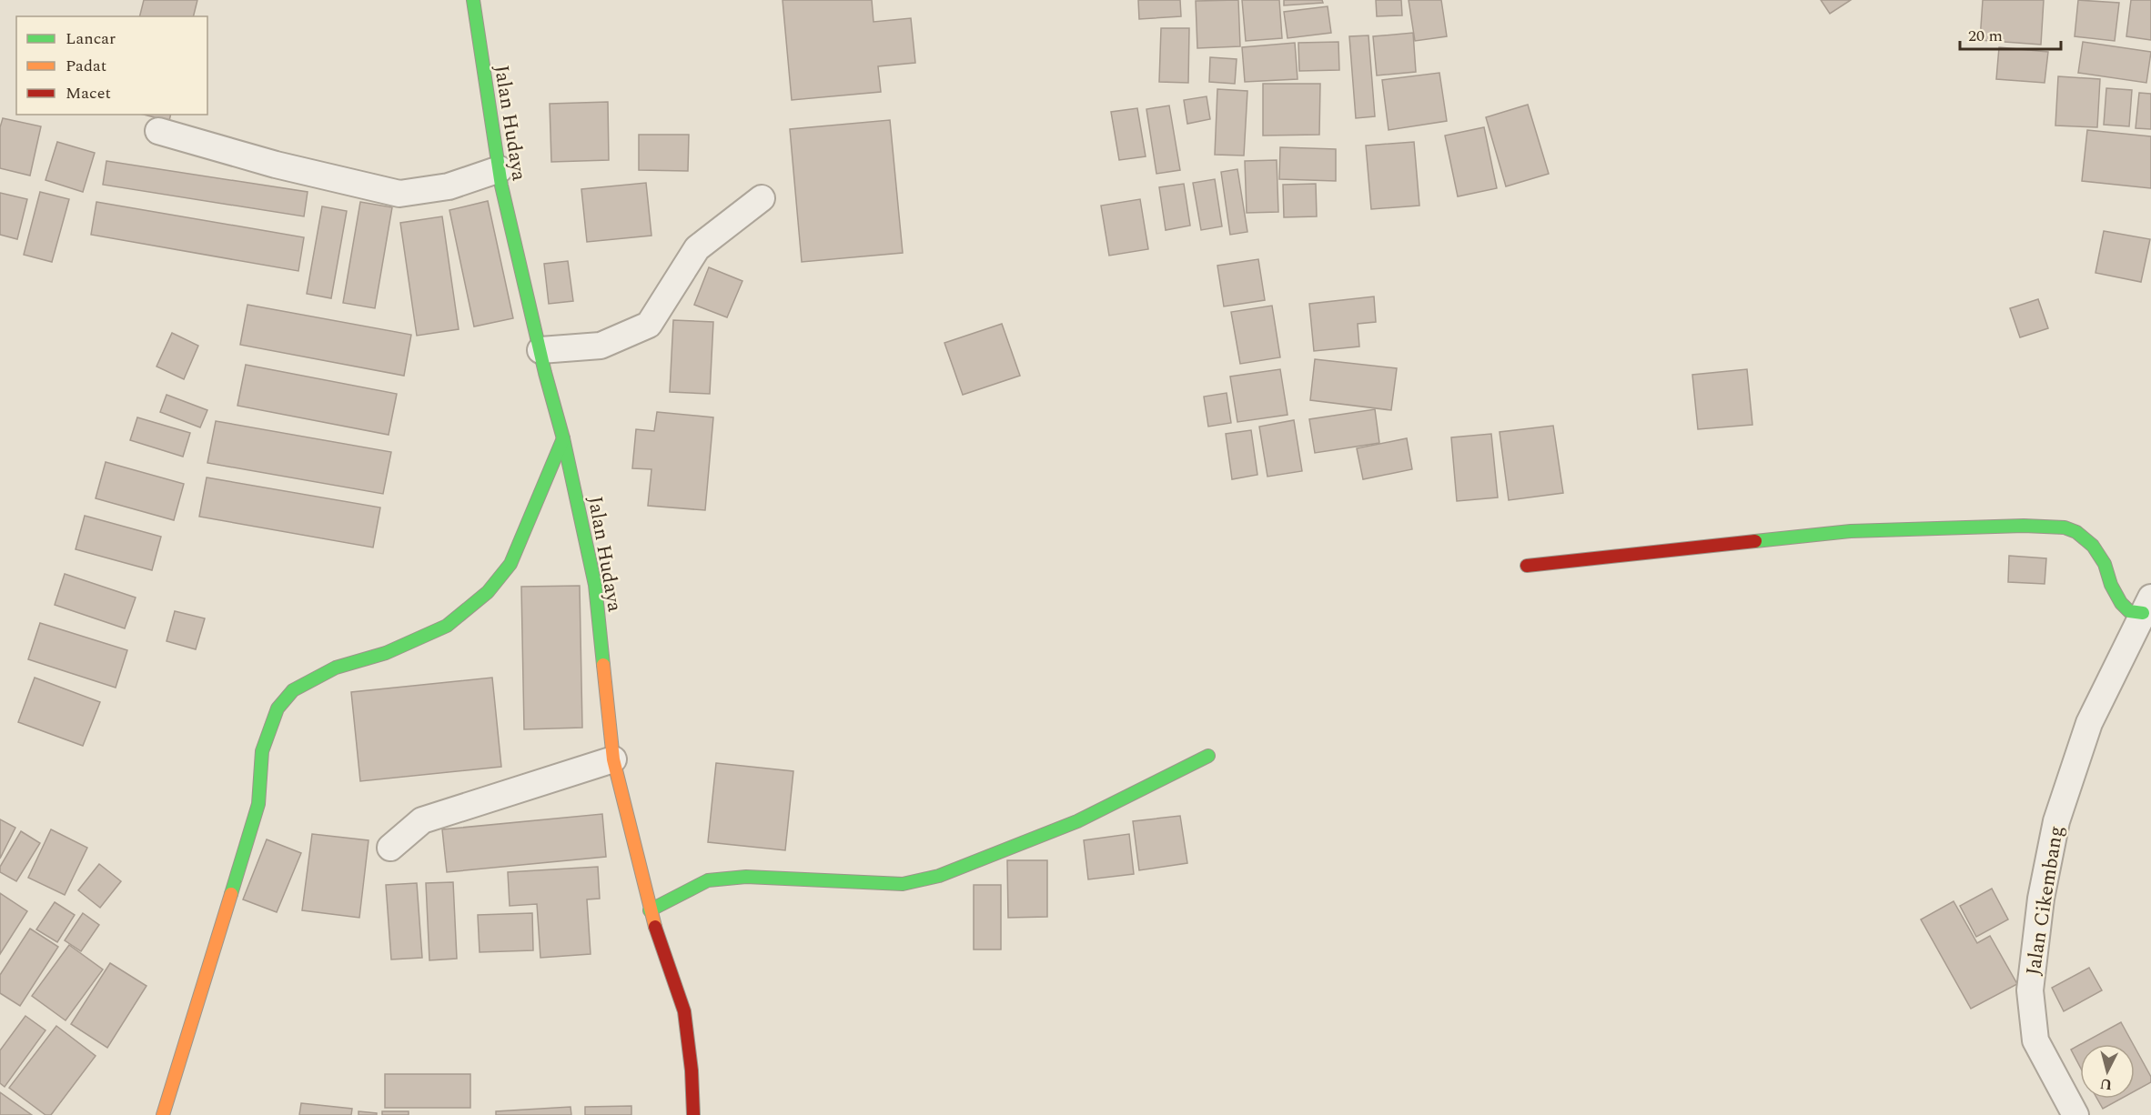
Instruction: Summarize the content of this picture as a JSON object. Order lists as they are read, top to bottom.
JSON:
{
  "streets": {
    "street": ["Jalan Hudaya", "Jalan Cikembang"]
  },
  "legend": ["Lancar", "Padat", "Macet"],
  "scale_bar": "20 m",
  "north": "bottom"
}
